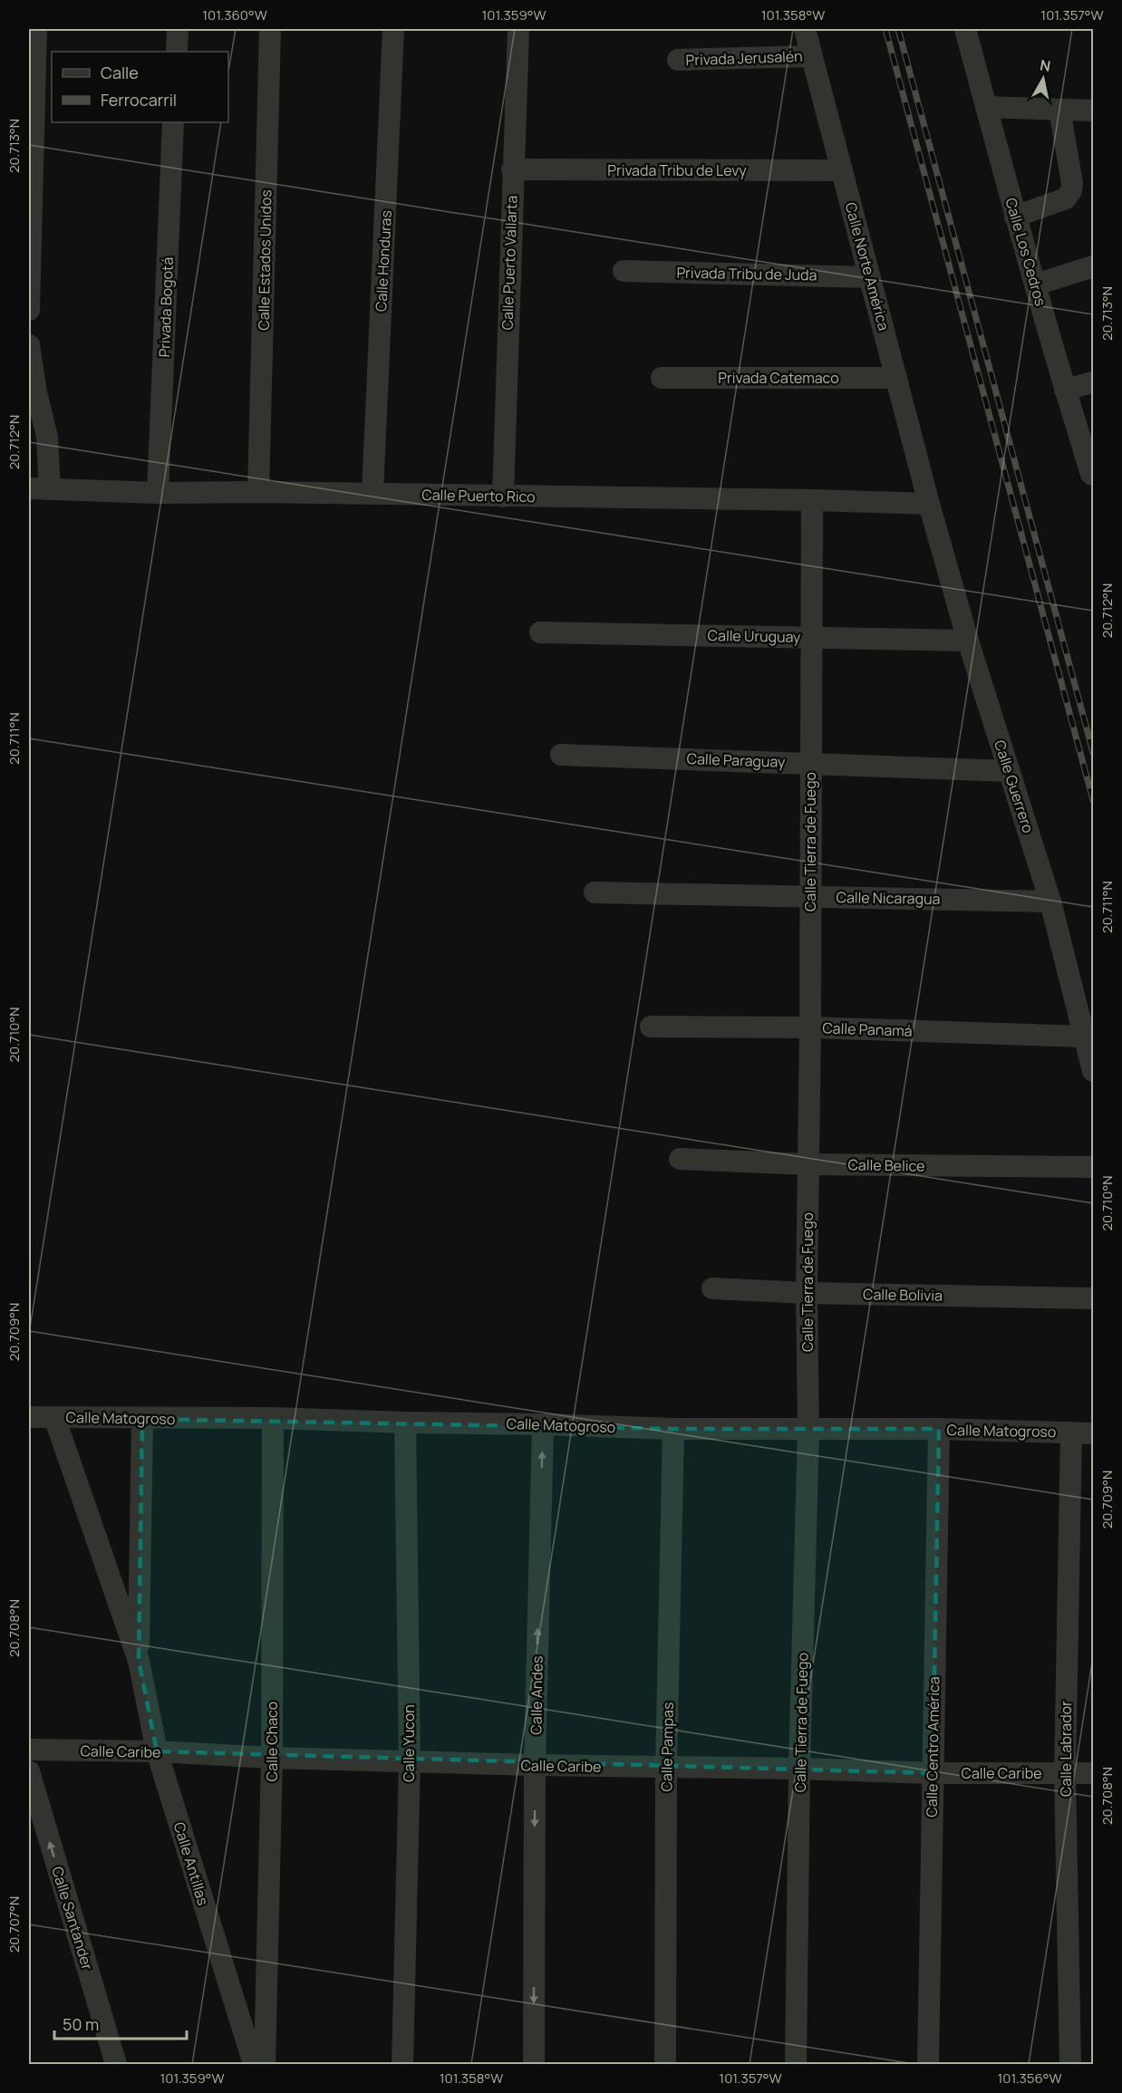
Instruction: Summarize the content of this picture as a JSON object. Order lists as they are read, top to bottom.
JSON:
{
  "streets": {
    "street": [
      "Privada Jerusalén",
      "Privada Tribu de Levy",
      "Calle Los Cedros",
      "Calle Estados Unidos",
      "Calle Honduras",
      "Calle Puerto Vallarta",
      "Calle Norte América",
      "Privada Tribu de Juda",
      "Privada Bogotá",
      "Privada Catemaco",
      "Calle Puerto Rico",
      "Calle Uruguay",
      "Calle Paraguay",
      "Calle Guerrero",
      "Calle Tierra de Fuego",
      "Calle Nicaragua",
      "Calle Panamá",
      "Calle Belice",
      "Calle Bolivia",
      "Calle Matogroso",
      "Calle Andes",
      "Calle Chaco",
      "Calle Yucon",
      "Calle Pampas",
      "Calle Centro América",
      "Calle Labrador",
      "Calle Caribe",
      "Calle Antillas",
      "Calle Santander"
    ]
  },
  "crossings": [
    ["Privada Jerusalén", "Calle Norte América"],
    ["Privada Tribu de Levy", "Calle Puerto Vallarta"],
    ["Privada Tribu de Levy", "Calle Norte América"],
    ["Calle Estados Unidos", "Calle Puerto Rico"],
    ["Calle Honduras", "Calle Puerto Rico"],
    ["Calle Puerto Vallarta", "Calle Puerto Rico"],
    ["Calle Norte América", "Privada Tribu de Juda"],
    ["Calle Norte América", "Privada Catemaco"],
    ["Calle Norte América", "Calle Puerto Rico"],
    ["Calle Norte América", "Calle Guerrero"],
    ["Privada Bogotá", "Calle Puerto Rico"],
    ["Calle Puerto Rico", "Calle Guerrero"],
    ["Calle Puerto Rico", "Calle Tierra de Fuego"],
    ["Calle Uruguay", "Calle Guerrero"],
    ["Calle Uruguay", "Calle Tierra de Fuego"],
    ["Calle Paraguay", "Calle Guerrero"],
    ["Calle Paraguay", "Calle Tierra de Fuego"],
    ["Calle Guerrero", "Calle Nicaragua"],
    ["Calle Guerrero", "Calle Panamá"],
    ["Calle Tierra de Fuego", "Calle Nicaragua"],
    ["Calle Tierra de Fuego", "Calle Panamá"],
    ["Calle Tierra de Fuego", "Calle Belice"],
    ["Calle Tierra de Fuego", "Calle Bolivia"],
    ["Calle Tierra de Fuego", "Calle Matogroso"],
    ["Calle Tierra de Fuego", "Calle Caribe"],
    ["Calle Matogroso", "Calle Andes"],
    ["Calle Matogroso", "Calle Chaco"],
    ["Calle Matogroso", "Calle Yucon"],
    ["Calle Matogroso", "Calle Pampas"],
    ["Calle Matogroso", "Calle Centro América"],
    ["Calle Matogroso", "Calle Labrador"],
    ["Calle Matogroso", "Calle Antillas"],
    ["Calle Andes", "Calle Caribe"],
    ["Calle Chaco", "Calle Caribe"],
    ["Calle Yucon", "Calle Caribe"],
    ["Calle Pampas", "Calle Caribe"],
    ["Calle Centro América", "Calle Caribe"],
    ["Calle Labrador", "Calle Caribe"],
    ["Calle Caribe", "Calle Antillas"]
  ],
  "one_way": ["Calle Santander"],
  "legend": ["Calle", "Ferrocarril"],
  "scale_bar": "50 m",
  "north": "top",
  "coordinates": [
    "101.360°W",
    "101.359°W",
    "101.358°W",
    "101.357°W",
    "20.713°N",
    "20.712°N",
    "20.711°N",
    "20.710°N",
    "20.709°N",
    "20.708°N",
    "20.707°N",
    "101.356°W"
  ]
}
